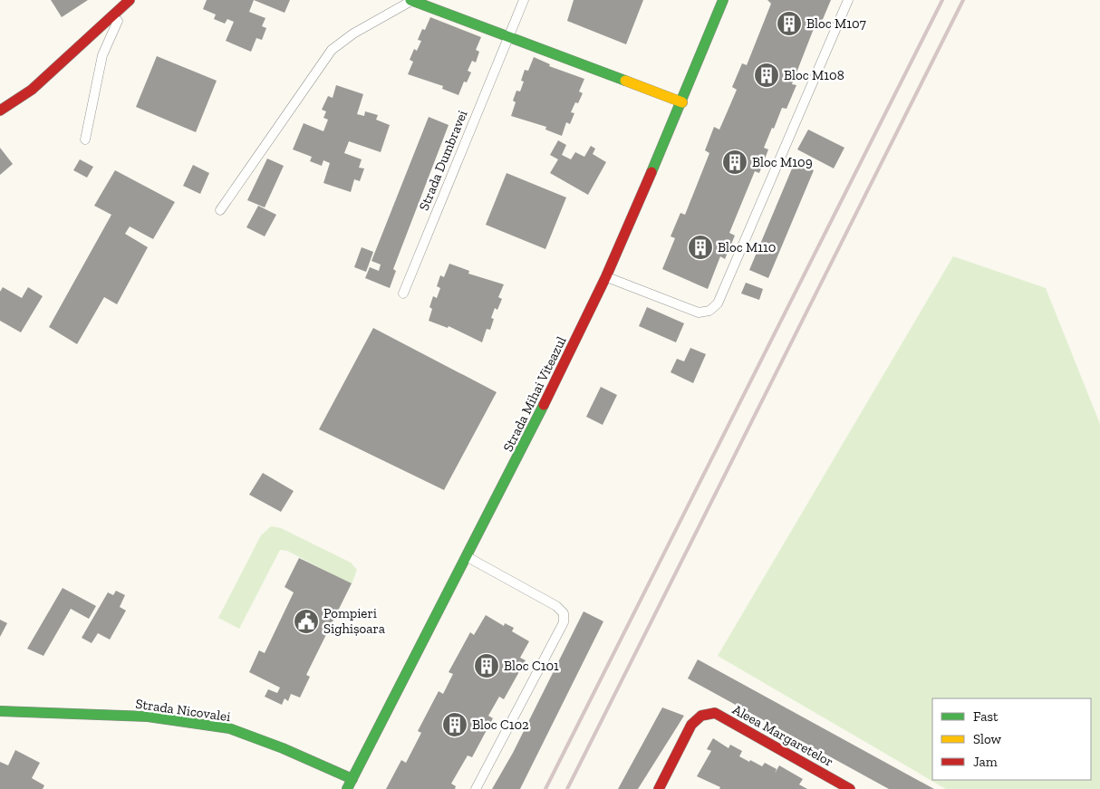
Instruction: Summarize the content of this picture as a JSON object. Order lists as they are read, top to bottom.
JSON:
{
  "streets": {
    "main road": ["Strada Mihai Viteazul", "Strada Nicovalei", "Aleea Margaretelor"],
    "lane": ["Strada Dumbravei"]
  },
  "crossings": [
    ["Strada Mihai Viteazul", "Strada Nicovalei"]
  ],
  "places": {
    "building": [
      "Bloc M107",
      "Bloc M108",
      "Bloc M109",
      "Bloc M110",
      "Bloc C101",
      "Bloc C102"
    ],
    "public building": ["Pompieri Sighișoara"]
  },
  "legend": ["Fast", "Slow", "Jam"]
}
